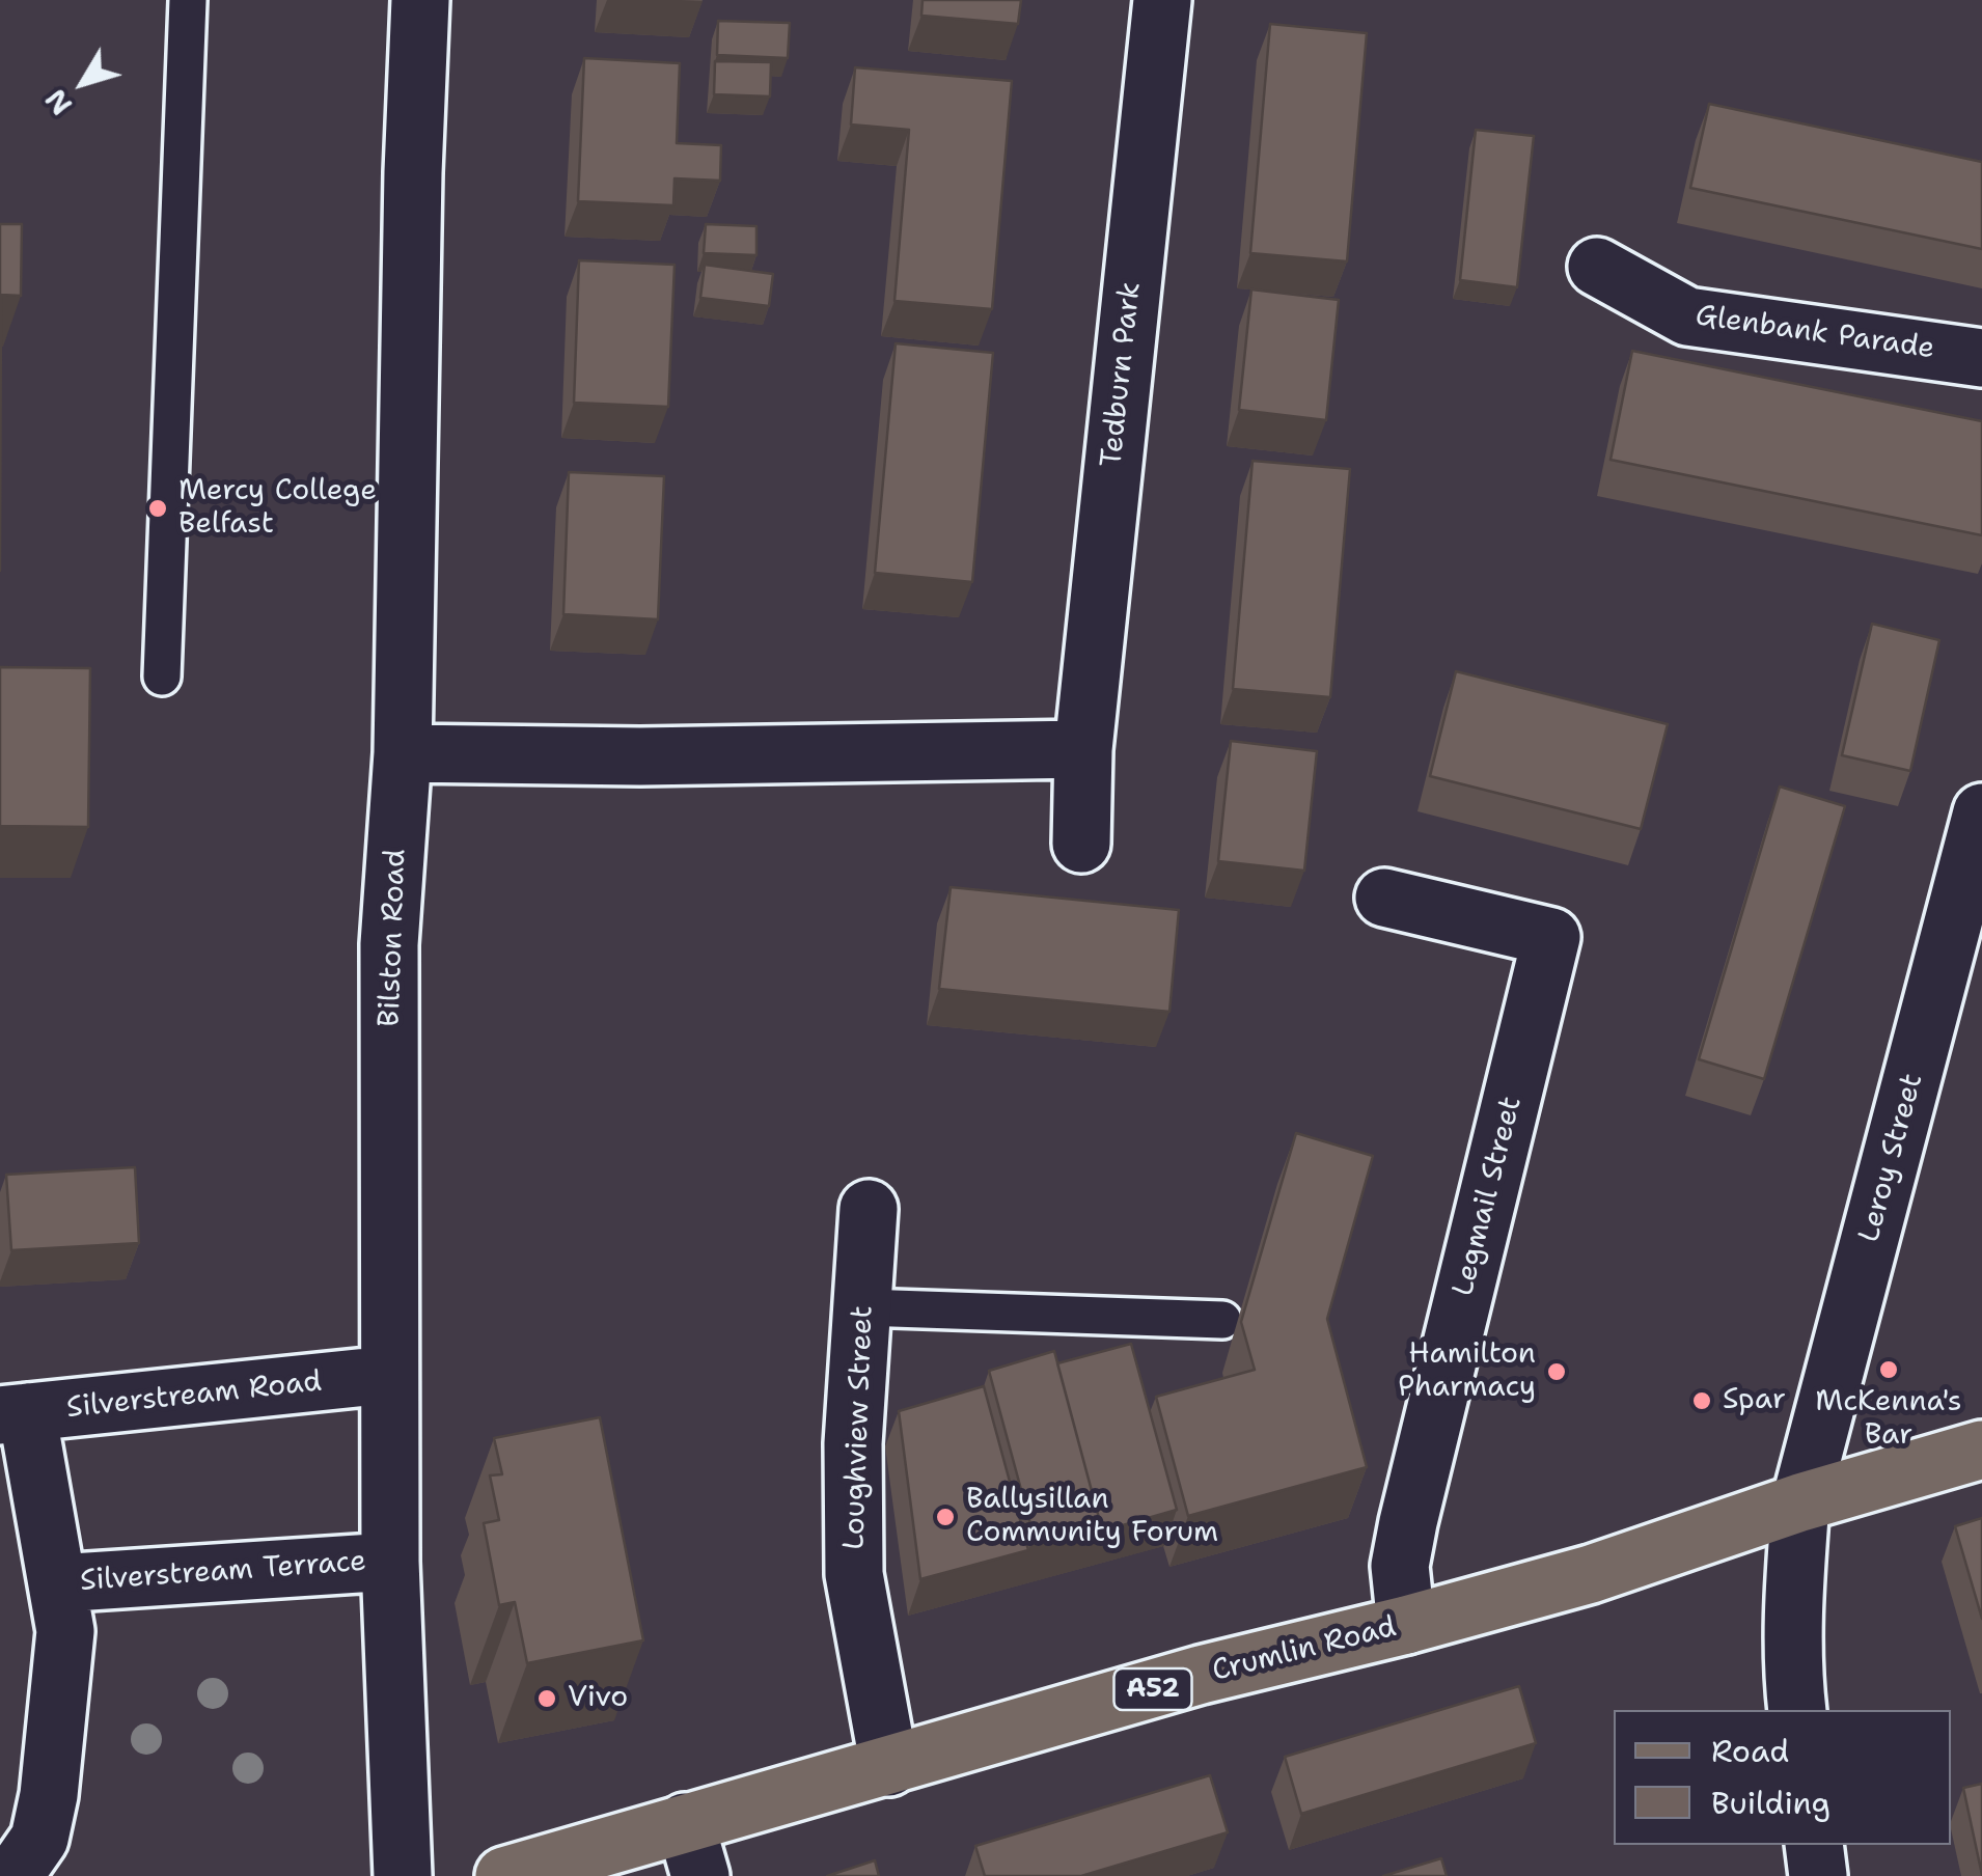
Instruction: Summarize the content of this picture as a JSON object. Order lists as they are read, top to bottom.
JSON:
{
  "streets": {
    "main road": ["Crumlin Road", "A52"],
    "street": [
      "Glenbank Parade",
      "Tedburn Park",
      "Bilston Road",
      "Leroy Street",
      "Legmail Street",
      "Silverstream Road",
      "Loughview Street",
      "Silverstream Terrace"
    ]
  },
  "crossings": [
    ["Bilston Road", "Silverstream Road"],
    ["Bilston Road", "Silverstream Terrace"],
    ["Leroy Street", "Crumlin Road"],
    ["Legmail Street", "Crumlin Road"],
    ["Silverstream Road", "Silverstream Terrace"],
    ["Loughview Street", "Crumlin Road"]
  ],
  "places": [
    "Mercy College Belfast",
    "McKenna's Bar",
    "Hamilton Pharmacy",
    "Spar",
    "Ballysillan Community Forum",
    "Vivo"
  ],
  "legend": ["Road", "Building"],
  "north": "bottom left"
}
